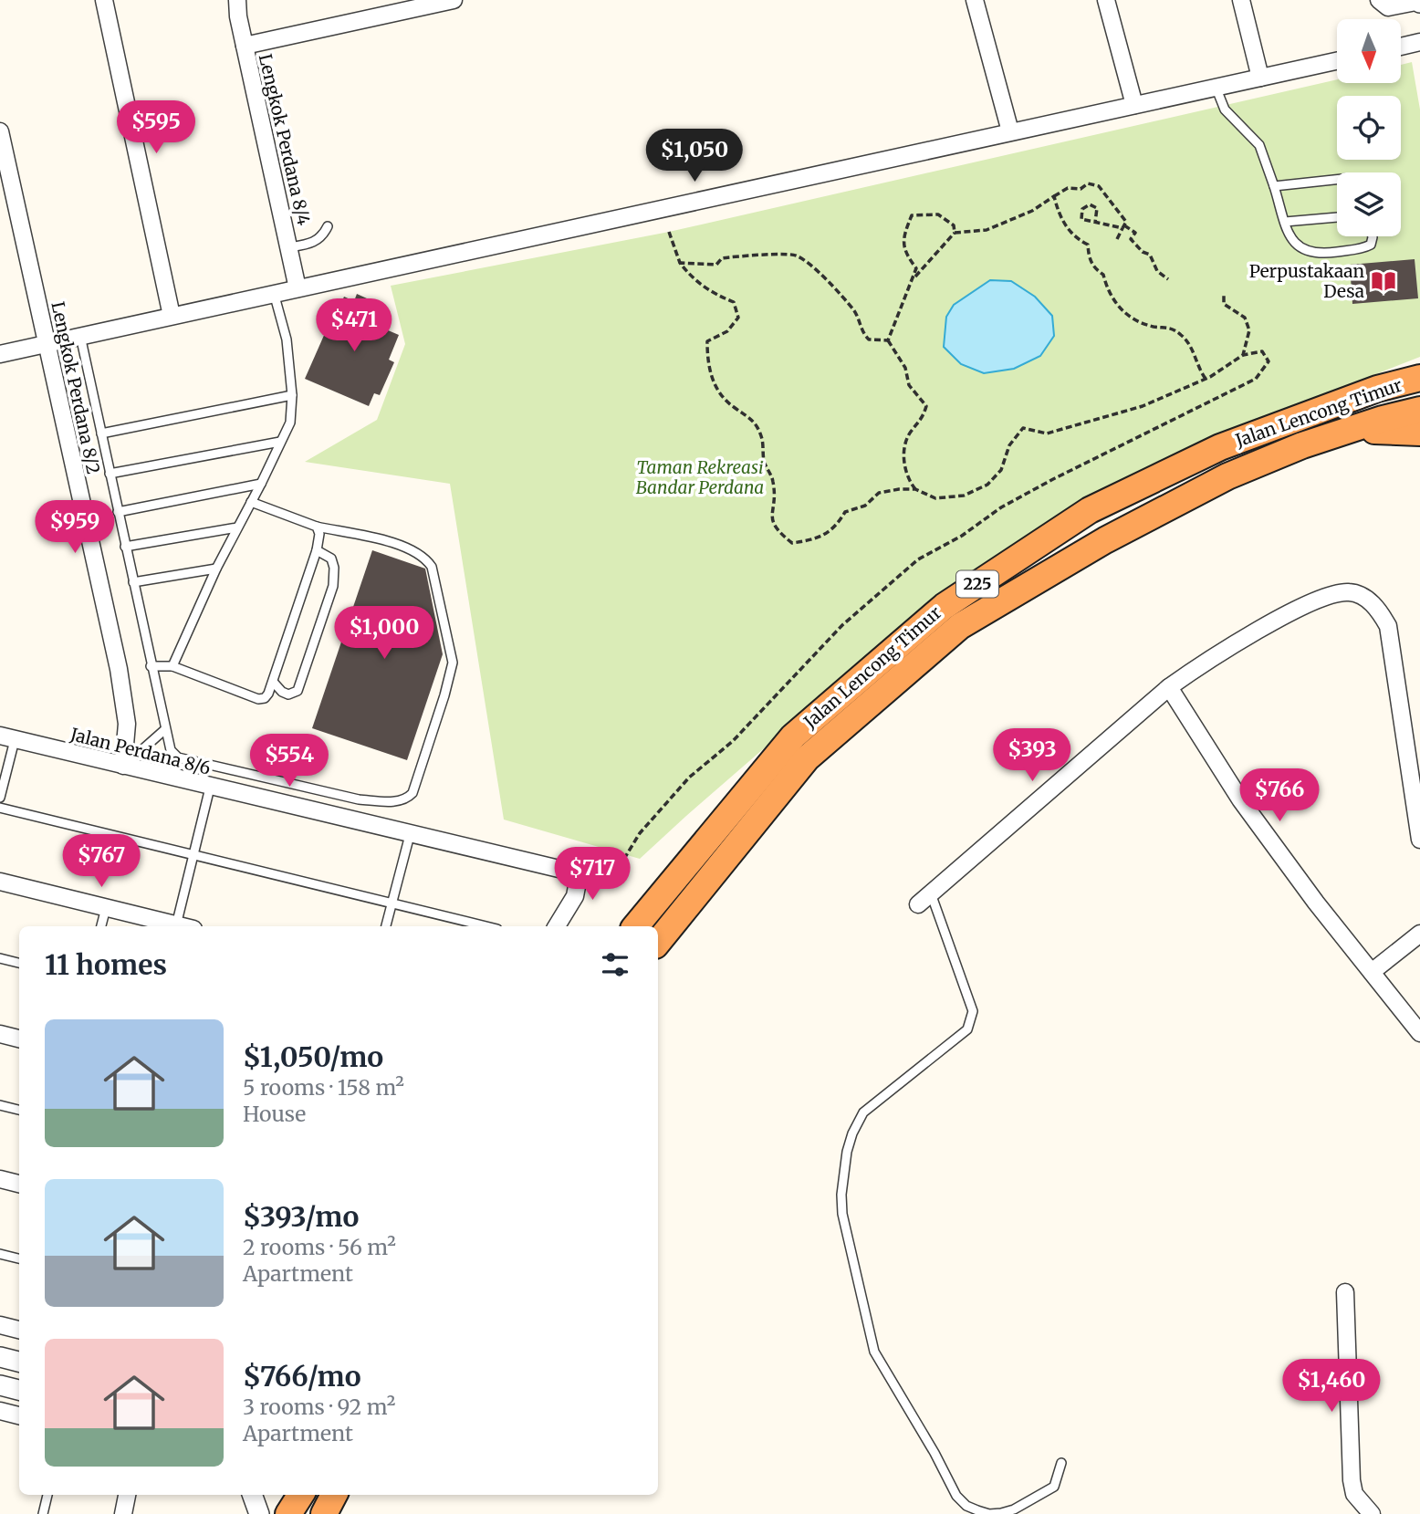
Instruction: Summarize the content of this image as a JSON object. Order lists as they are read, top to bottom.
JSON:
{
  "streets": {
    "highway": ["Jalan Lencong Timur", "225"],
    "street": ["Lengkok Perdana 8/4", "Lengkok Perdana 8/2", "Jalan Perdana 8/6"]
  },
  "crossings": [
    ["Lengkok Perdana 8/2", "Jalan Perdana 8/6"]
  ],
  "parks": ["Taman Rekreasi Bandar Perdana"],
  "places": {
    "library": ["Perpustakaan Desa"]
  },
  "north": "bottom",
  "page": {
    "price": [
      "$595",
      "$1,050",
      "$471",
      "$959",
      "$1,000",
      "$393",
      "$554",
      "$766",
      "$767",
      "$717",
      "$1,460"
    ],
    "heading": "11 homes",
    "list": [
      {
        "name": "$1,050/mo",
        "note": "5 rooms · 158 m² · House"
      },
      {
        "name": "$393/mo",
        "note": "2 rooms · 56 m² · Apartment"
      },
      {
        "name": "$766/mo",
        "note": "3 rooms · 92 m² · Apartment"
      }
    ]
  }
}
